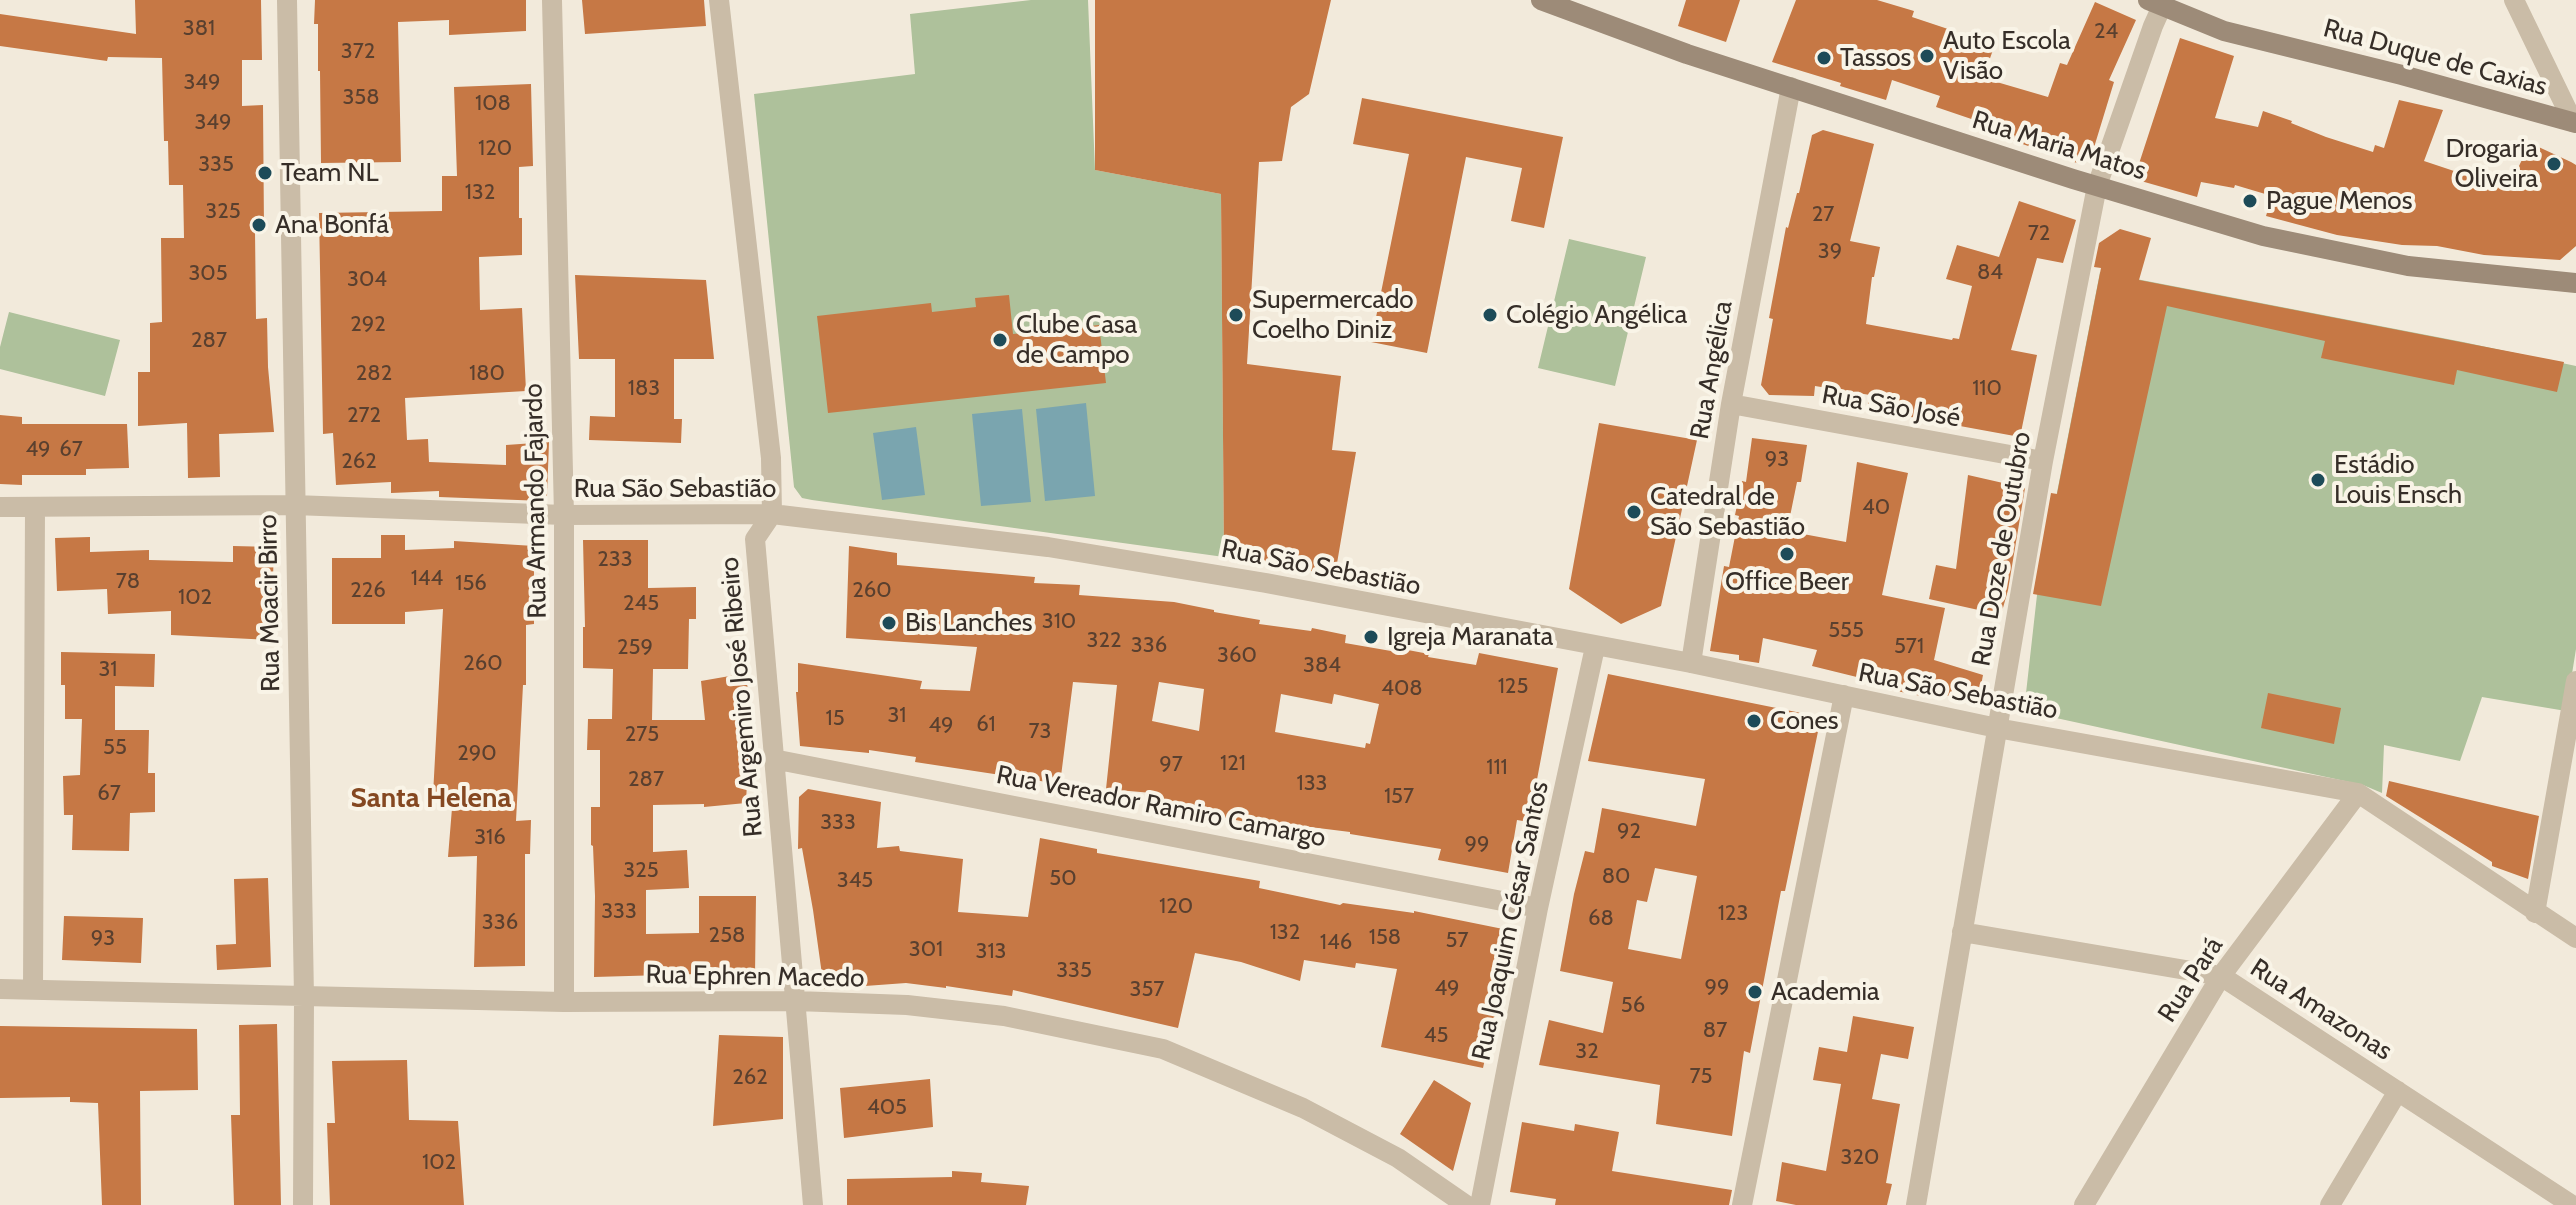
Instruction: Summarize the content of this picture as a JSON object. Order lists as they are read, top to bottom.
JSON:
{
  "streets": {
    "main road": ["Rua Duque de Caxias", "Rua Maria Matos"],
    "street": [
      "Rua Angélica",
      "Rua São José",
      "Rua São Sebastião",
      "Rua Armando Fajardo",
      "Rua Doze de Outubro",
      "Rua Moacir Birro",
      "Rua Argemiro José Ribeiro",
      "Rua Vereador Ramiro Camargo",
      "Rua Joaquim César Santos",
      "Rua Ephren Macedo",
      "Rua Pará",
      "Rua Amazonas"
    ]
  },
  "crossings": [
    ["Rua Duque de Caxias", "Rua Doze de Outubro"],
    ["Rua Maria Matos", "Rua Angélica"],
    ["Rua Maria Matos", "Rua Doze de Outubro"],
    ["Rua Angélica", "Rua São José"],
    ["Rua Angélica", "Rua São Sebastião"],
    ["Rua São José", "Rua Doze de Outubro"],
    ["Rua São Sebastião", "Rua Armando Fajardo"],
    ["Rua São Sebastião", "Rua Doze de Outubro"],
    ["Rua São Sebastião", "Rua Moacir Birro"],
    ["Rua São Sebastião", "Rua Argemiro José Ribeiro"],
    ["Rua São Sebastião", "Rua Joaquim César Santos"],
    ["Rua São Sebastião", "Rua Pará"],
    ["Rua Armando Fajardo", "Rua Ephren Macedo"],
    ["Rua Doze de Outubro", "Rua Amazonas"],
    ["Rua Moacir Birro", "Rua Ephren Macedo"],
    ["Rua Argemiro José Ribeiro", "Rua Vereador Ramiro Camargo"],
    ["Rua Argemiro José Ribeiro", "Rua Ephren Macedo"],
    ["Rua Vereador Ramiro Camargo", "Rua Joaquim César Santos"],
    ["Rua Pará", "Rua Amazonas"]
  ],
  "districts": ["Santa Helena"],
  "places": [
    "Auto Escola Visão",
    "Tassos",
    "Drogaria Oliveira",
    "Team NL",
    "Pague Menos",
    "Ana Bonfá",
    "Supermercado Coelho Diniz",
    "Colégio Angélica",
    "Clube Casa de Campo",
    "Estádio Louis Ensch",
    "Catedral de São Sebastião",
    "Office Beer",
    "Bis Lanches",
    "Igreja Maranata",
    "Cones",
    "Academia"
  ],
  "house_numbers": [
    "381",
    "24",
    "372",
    "349",
    "358",
    "108",
    "349",
    "120",
    "335",
    "132",
    "325",
    "27",
    "72",
    "39",
    "84",
    "305",
    "304",
    "292",
    "287",
    "282",
    "180",
    "183",
    "110",
    "272",
    "49",
    "67",
    "93",
    "262",
    "40",
    "233",
    "144",
    "78",
    "156",
    "226",
    "260",
    "102",
    "245",
    "310",
    "555",
    "322",
    "336",
    "571",
    "259",
    "360",
    "260",
    "384",
    "31",
    "125",
    "408",
    "31",
    "15",
    "61",
    "49",
    "73",
    "275",
    "55",
    "290",
    "121",
    "97",
    "111",
    "287",
    "133",
    "67",
    "157",
    "333",
    "92",
    "316",
    "99",
    "325",
    "80",
    "50",
    "345",
    "120",
    "333",
    "123",
    "68",
    "336",
    "132",
    "258",
    "158",
    "93",
    "57",
    "146",
    "301",
    "313",
    "335",
    "99",
    "49",
    "357",
    "56",
    "87",
    "45",
    "32",
    "75",
    "262",
    "405",
    "320",
    "102"
  ]
}
